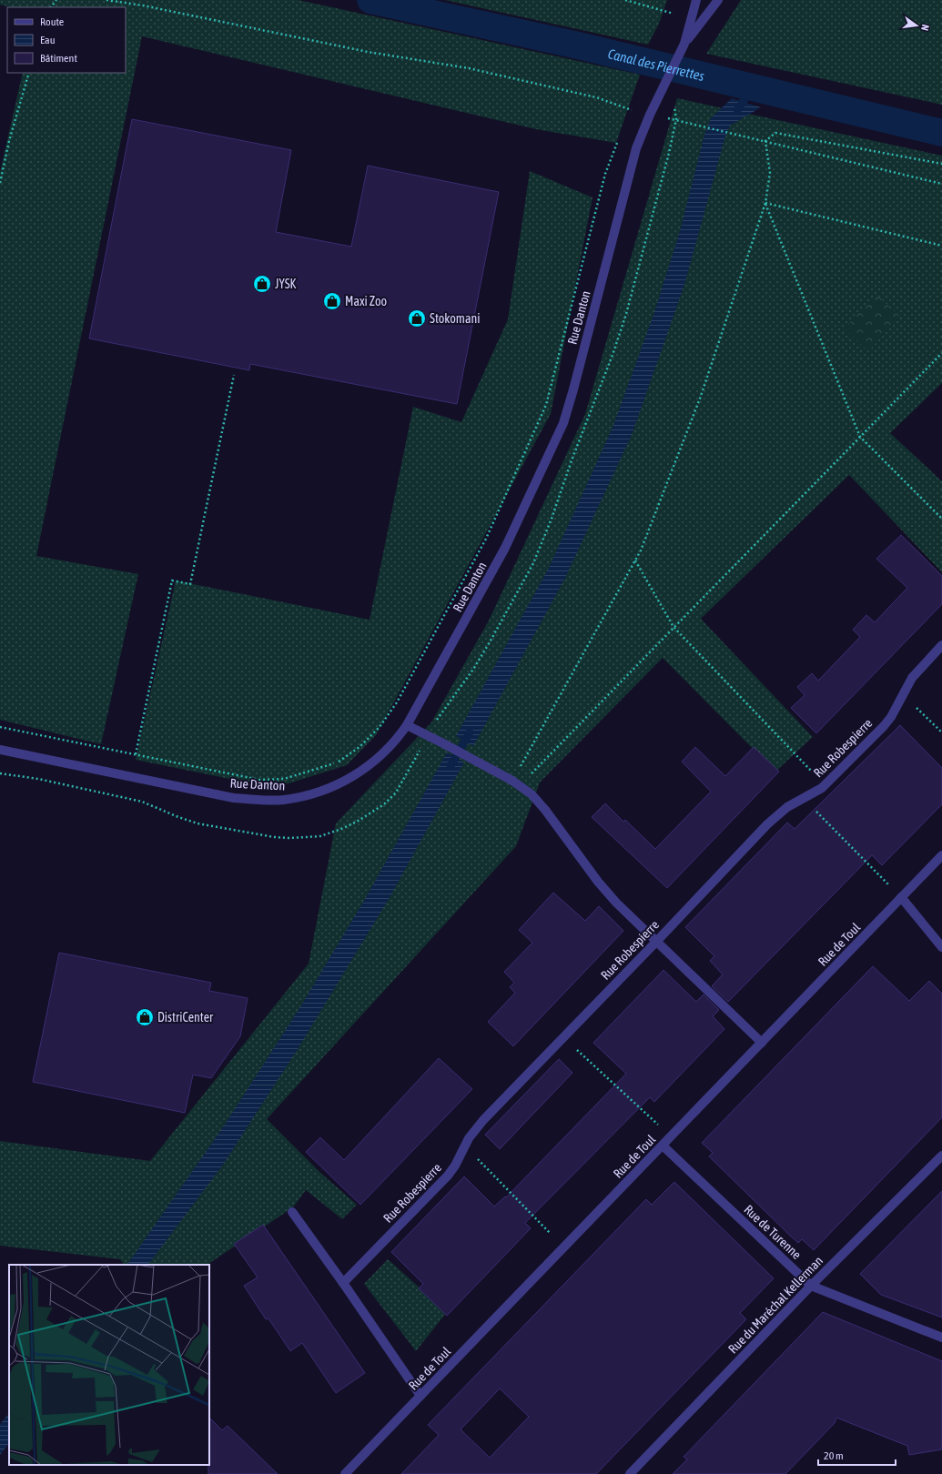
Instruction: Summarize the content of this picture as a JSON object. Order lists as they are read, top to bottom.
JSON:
{
  "streets": {
    "street": [
      "Rue Danton",
      "Rue Robespierre",
      "Rue de Toul",
      "Rue de Turenne",
      "Rue du Maréchal Kellerman"
    ]
  },
  "crossings": [
    ["Rue de Toul", "Rue de Turenne"],
    ["Rue de Turenne", "Rue du Maréchal Kellerman"]
  ],
  "water": ["Canal des Pierrettes"],
  "places": {
    "shop": [
      "JYSK",
      "Maxi Zoo",
      "Stokomani",
      "DistriCenter"
    ]
  },
  "legend": ["Route", "Eau", "Bâtiment"],
  "scale_bar": "20 m",
  "north": "right"
}
